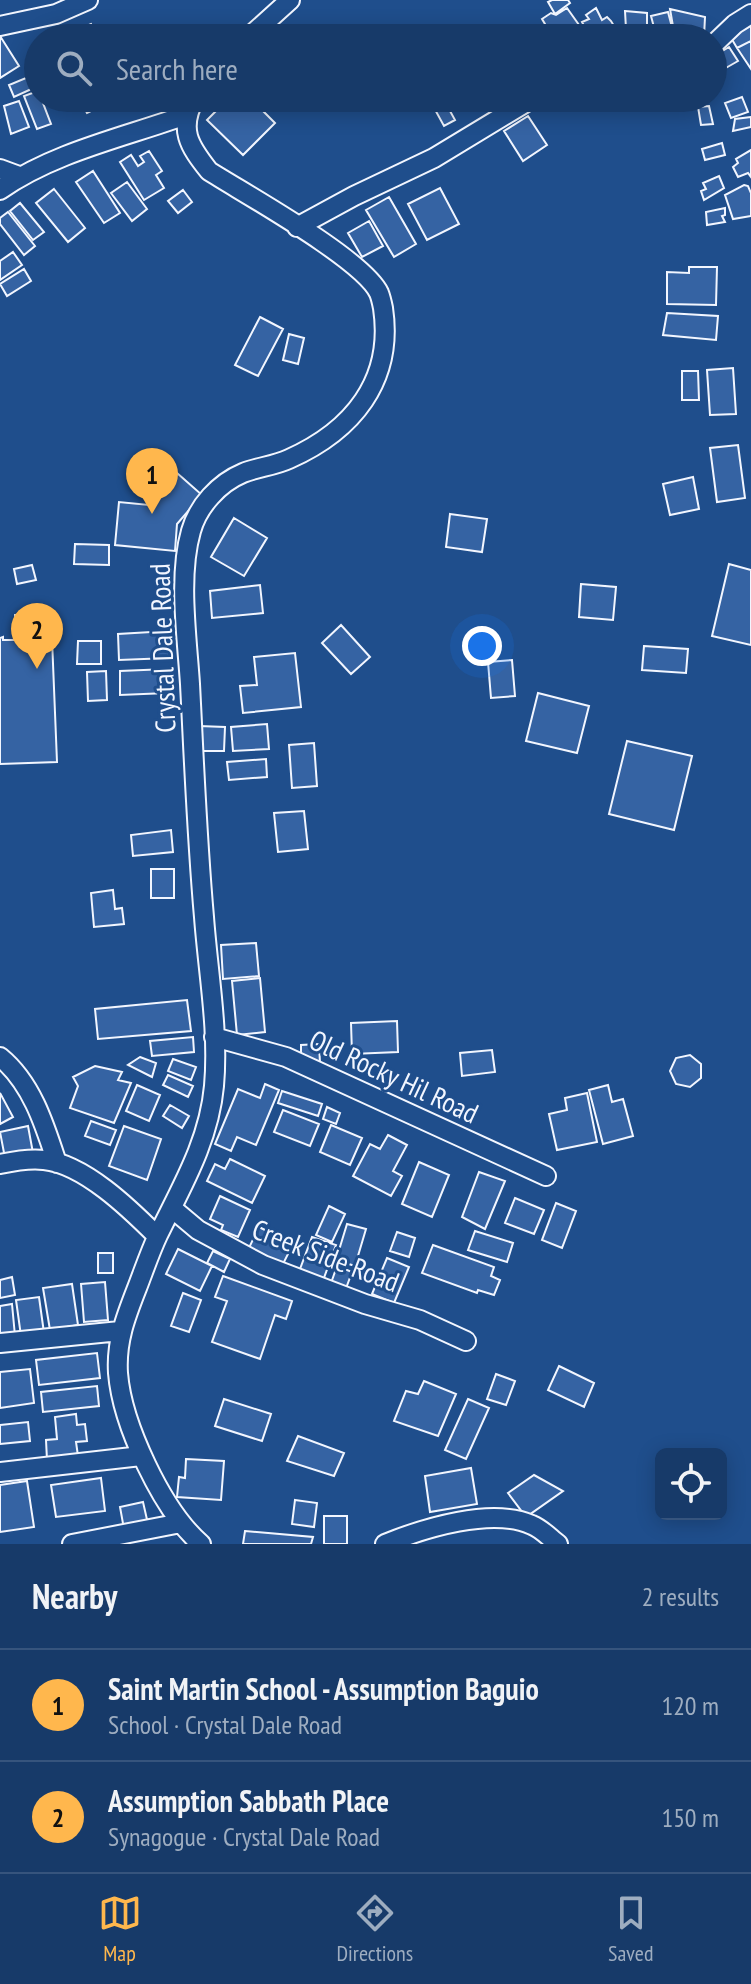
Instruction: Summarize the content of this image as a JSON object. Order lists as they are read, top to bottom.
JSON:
{
  "streets": {
    "street": ["Crystal Dale Road", "Old Rocky Hil Road", "Creek Side Road"]
  },
  "crossings": [
    ["Crystal Dale Road", "Old Rocky Hil Road"],
    ["Crystal Dale Road", "Creek Side Road"]
  ],
  "page": {
    "search": "Search here",
    "pins": ["1", "2"],
    "heading": ["Nearby", "2 results"],
    "list": [
      {
        "mark": "1",
        "name": "Saint Martin School - Assumption Baguio",
        "note": "School · Crystal Dale Road",
        "value": "120 m"
      },
      {
        "mark": "2",
        "name": "Assumption Sabbath Place",
        "note": "Synagogue · Crystal Dale Road",
        "value": "150 m"
      }
    ],
    "nav": ["Map", "Directions", "Saved"]
  }
}
